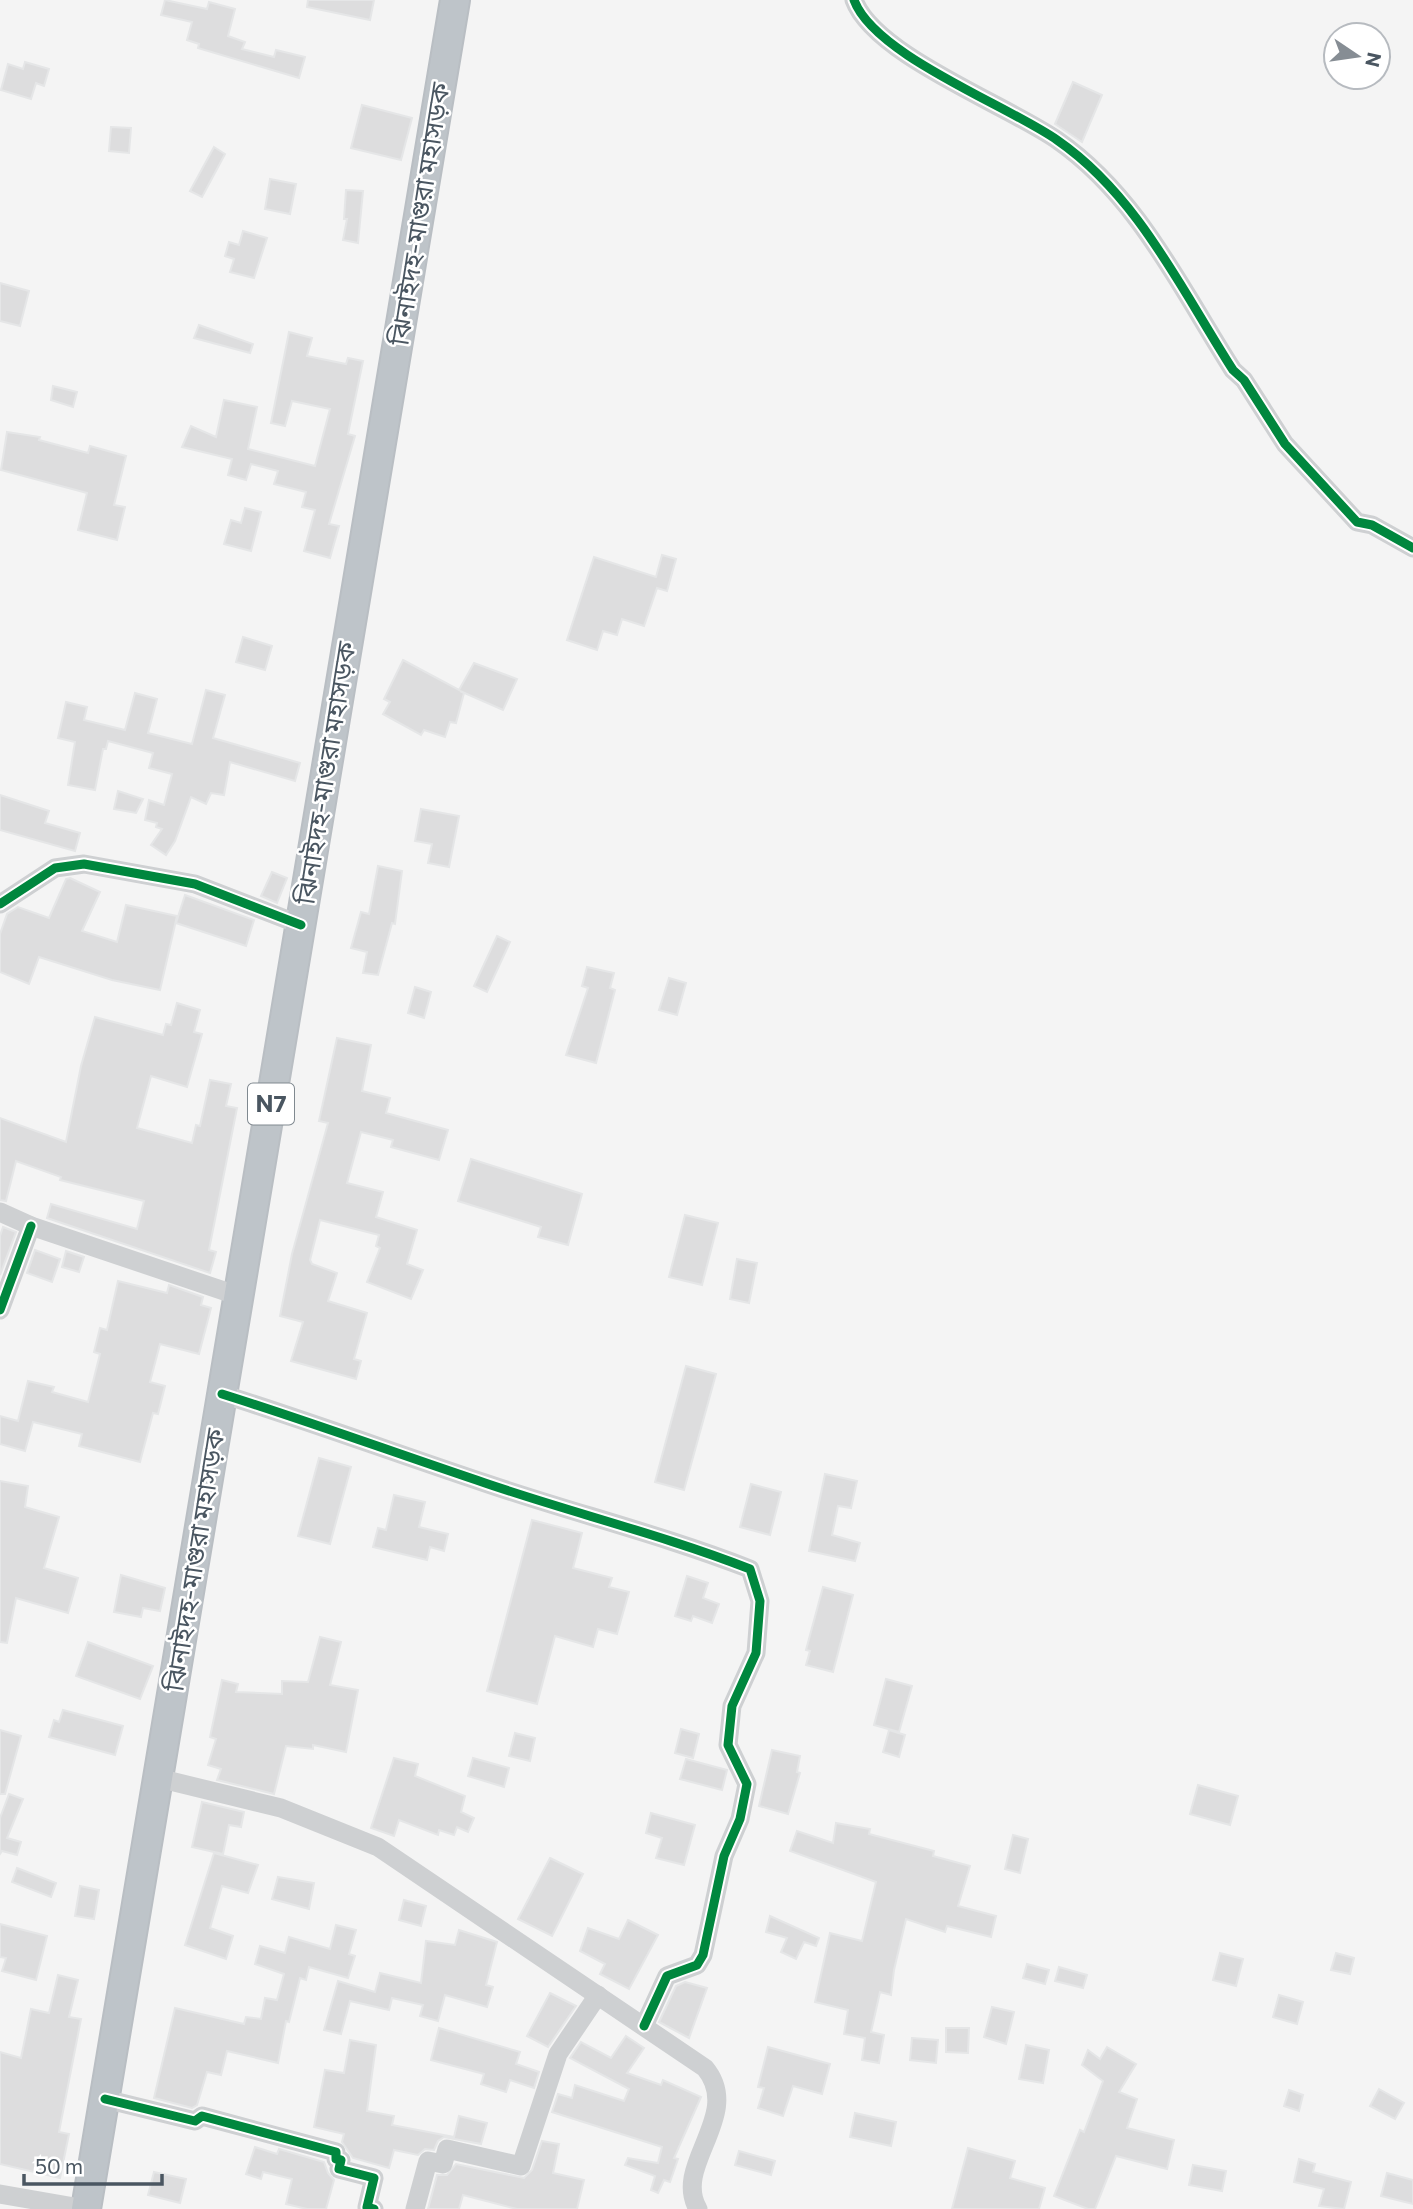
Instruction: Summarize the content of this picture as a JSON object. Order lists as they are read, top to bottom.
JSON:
{
  "streets": {
    "highway": ["ঝিনাইদহ-মাগুরা মহাসড়ক", "N7"]
  },
  "scale_bar": "50 m",
  "north": "right"
}
